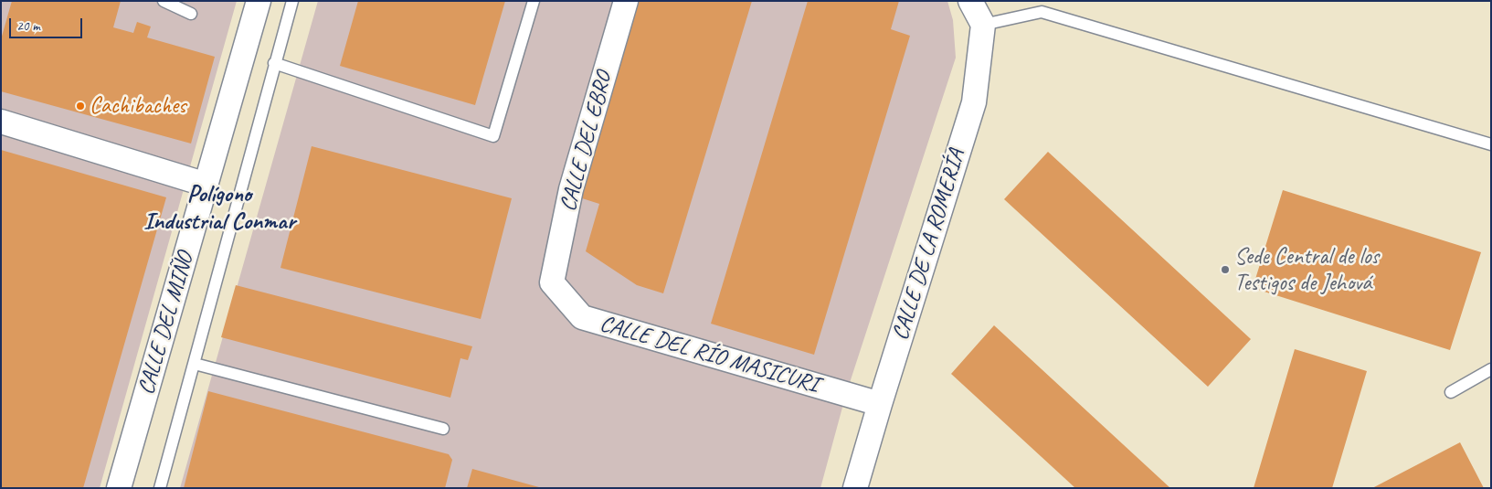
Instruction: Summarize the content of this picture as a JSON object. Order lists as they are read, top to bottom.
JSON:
{
  "streets": {
    "street": [
      "CALLE DEL EBRO",
      "CALLE DE LA ROMERÍA",
      "CALLE DEL MIÑO",
      "CALLE DEL RÍO MASICURI"
    ]
  },
  "crossings": [
    ["CALLE DEL EBRO", "CALLE DEL RÍO MASICURI"],
    ["CALLE DE LA ROMERÍA", "CALLE DEL RÍO MASICURI"]
  ],
  "districts": ["Polígono Industrial Conmar"],
  "places": ["Cachibaches", "Sede Central de los Testigos de Jehová"],
  "scale_bar": "20 m"
}
